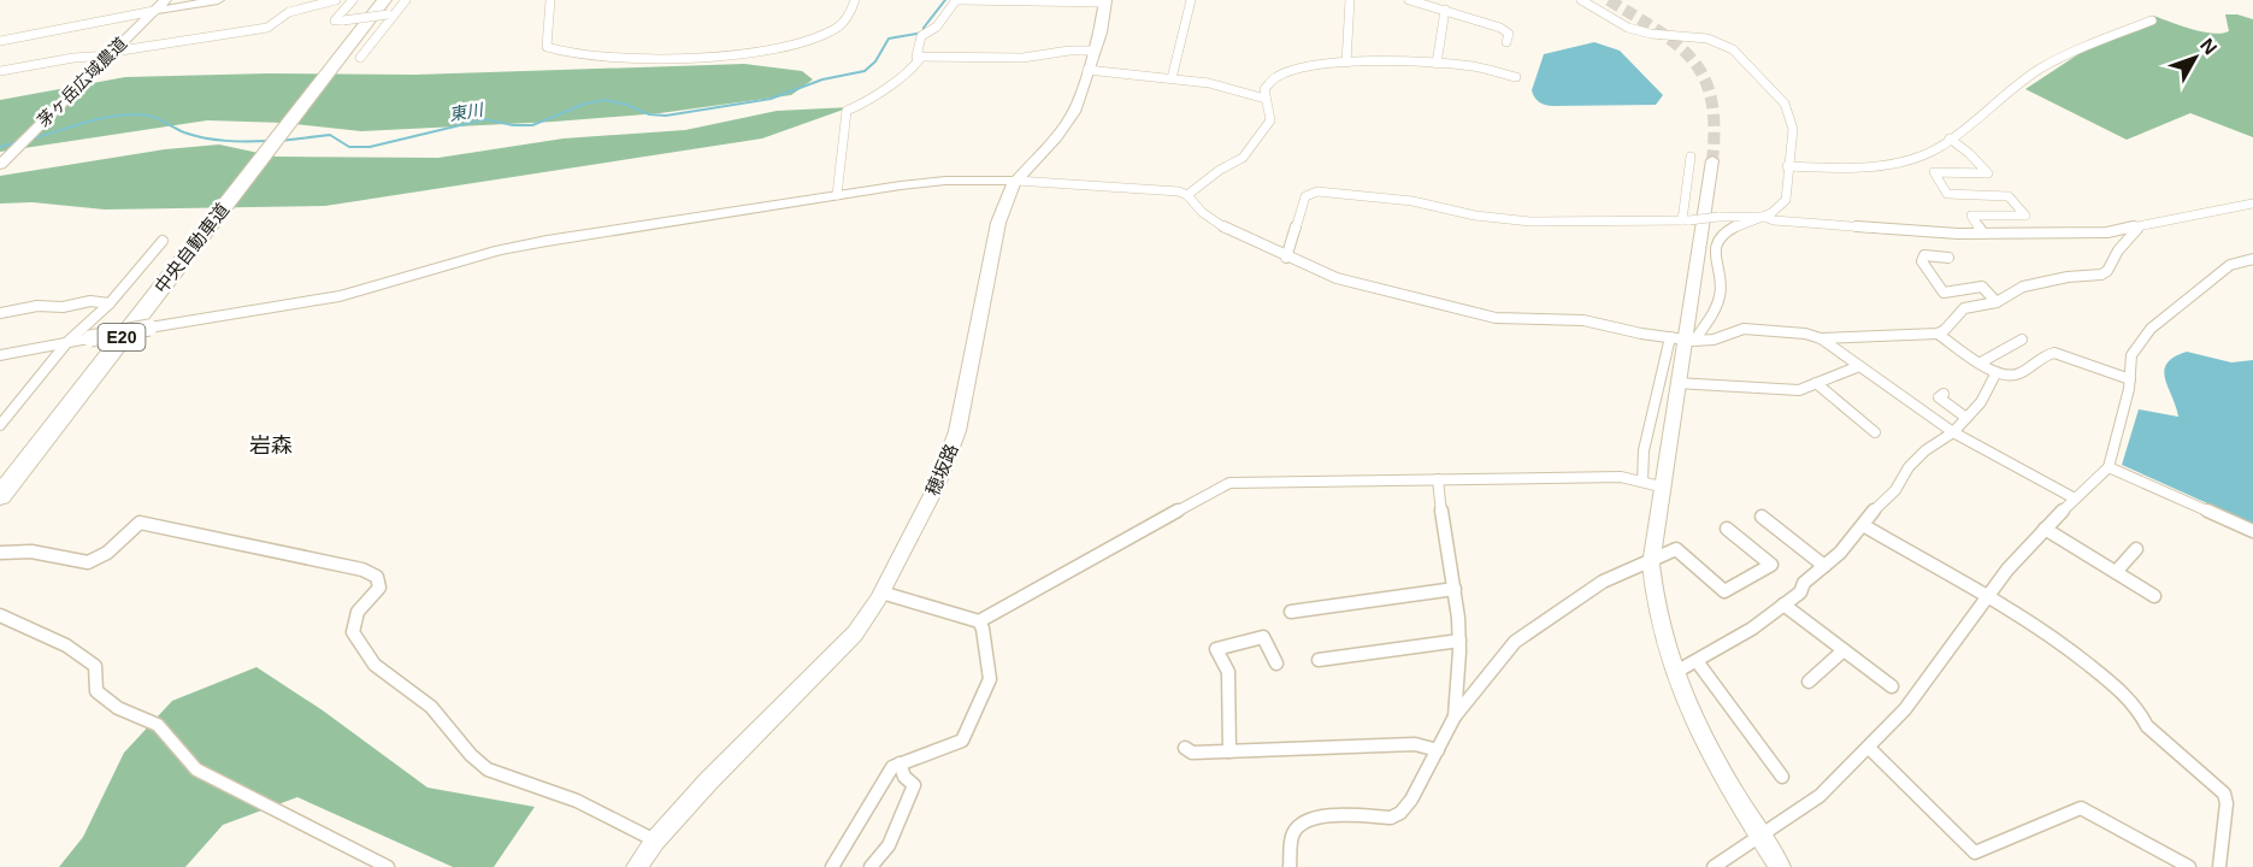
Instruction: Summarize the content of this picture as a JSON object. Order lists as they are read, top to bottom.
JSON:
{
  "streets": {
    "highway": ["中央自動車道", "E20"],
    "street": ["茅ヶ岳広域農道", "穂坂路"]
  },
  "districts": ["岩森"],
  "water": ["東川"],
  "north": "top right"
}
